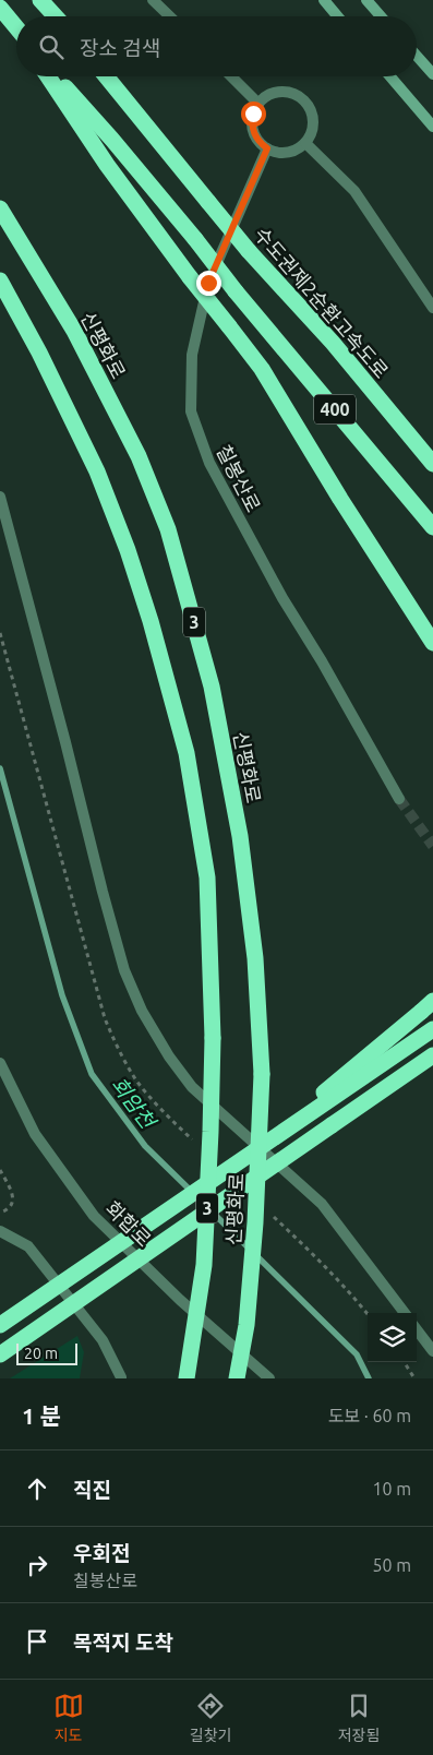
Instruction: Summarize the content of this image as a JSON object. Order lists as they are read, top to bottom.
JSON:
{
  "streets": {
    "highway": [
      "수도권제2순환고속도로",
      "신평화로",
      "400",
      "3"
    ],
    "street": ["칠봉산로", "화합로"]
  },
  "water": ["회암천"],
  "scale_bar": "20 m",
  "page": {
    "search": "장소 검색",
    "scale": "20 m",
    "heading": ["1 분", "도보 · 60 m"],
    "list": [
      ["직진", "10 m"],
      ["우회전", "칠봉산로", "50 m"],
      "목적지 도착"
    ],
    "nav": ["지도", "길찾기", "저장됨"]
  }
}
